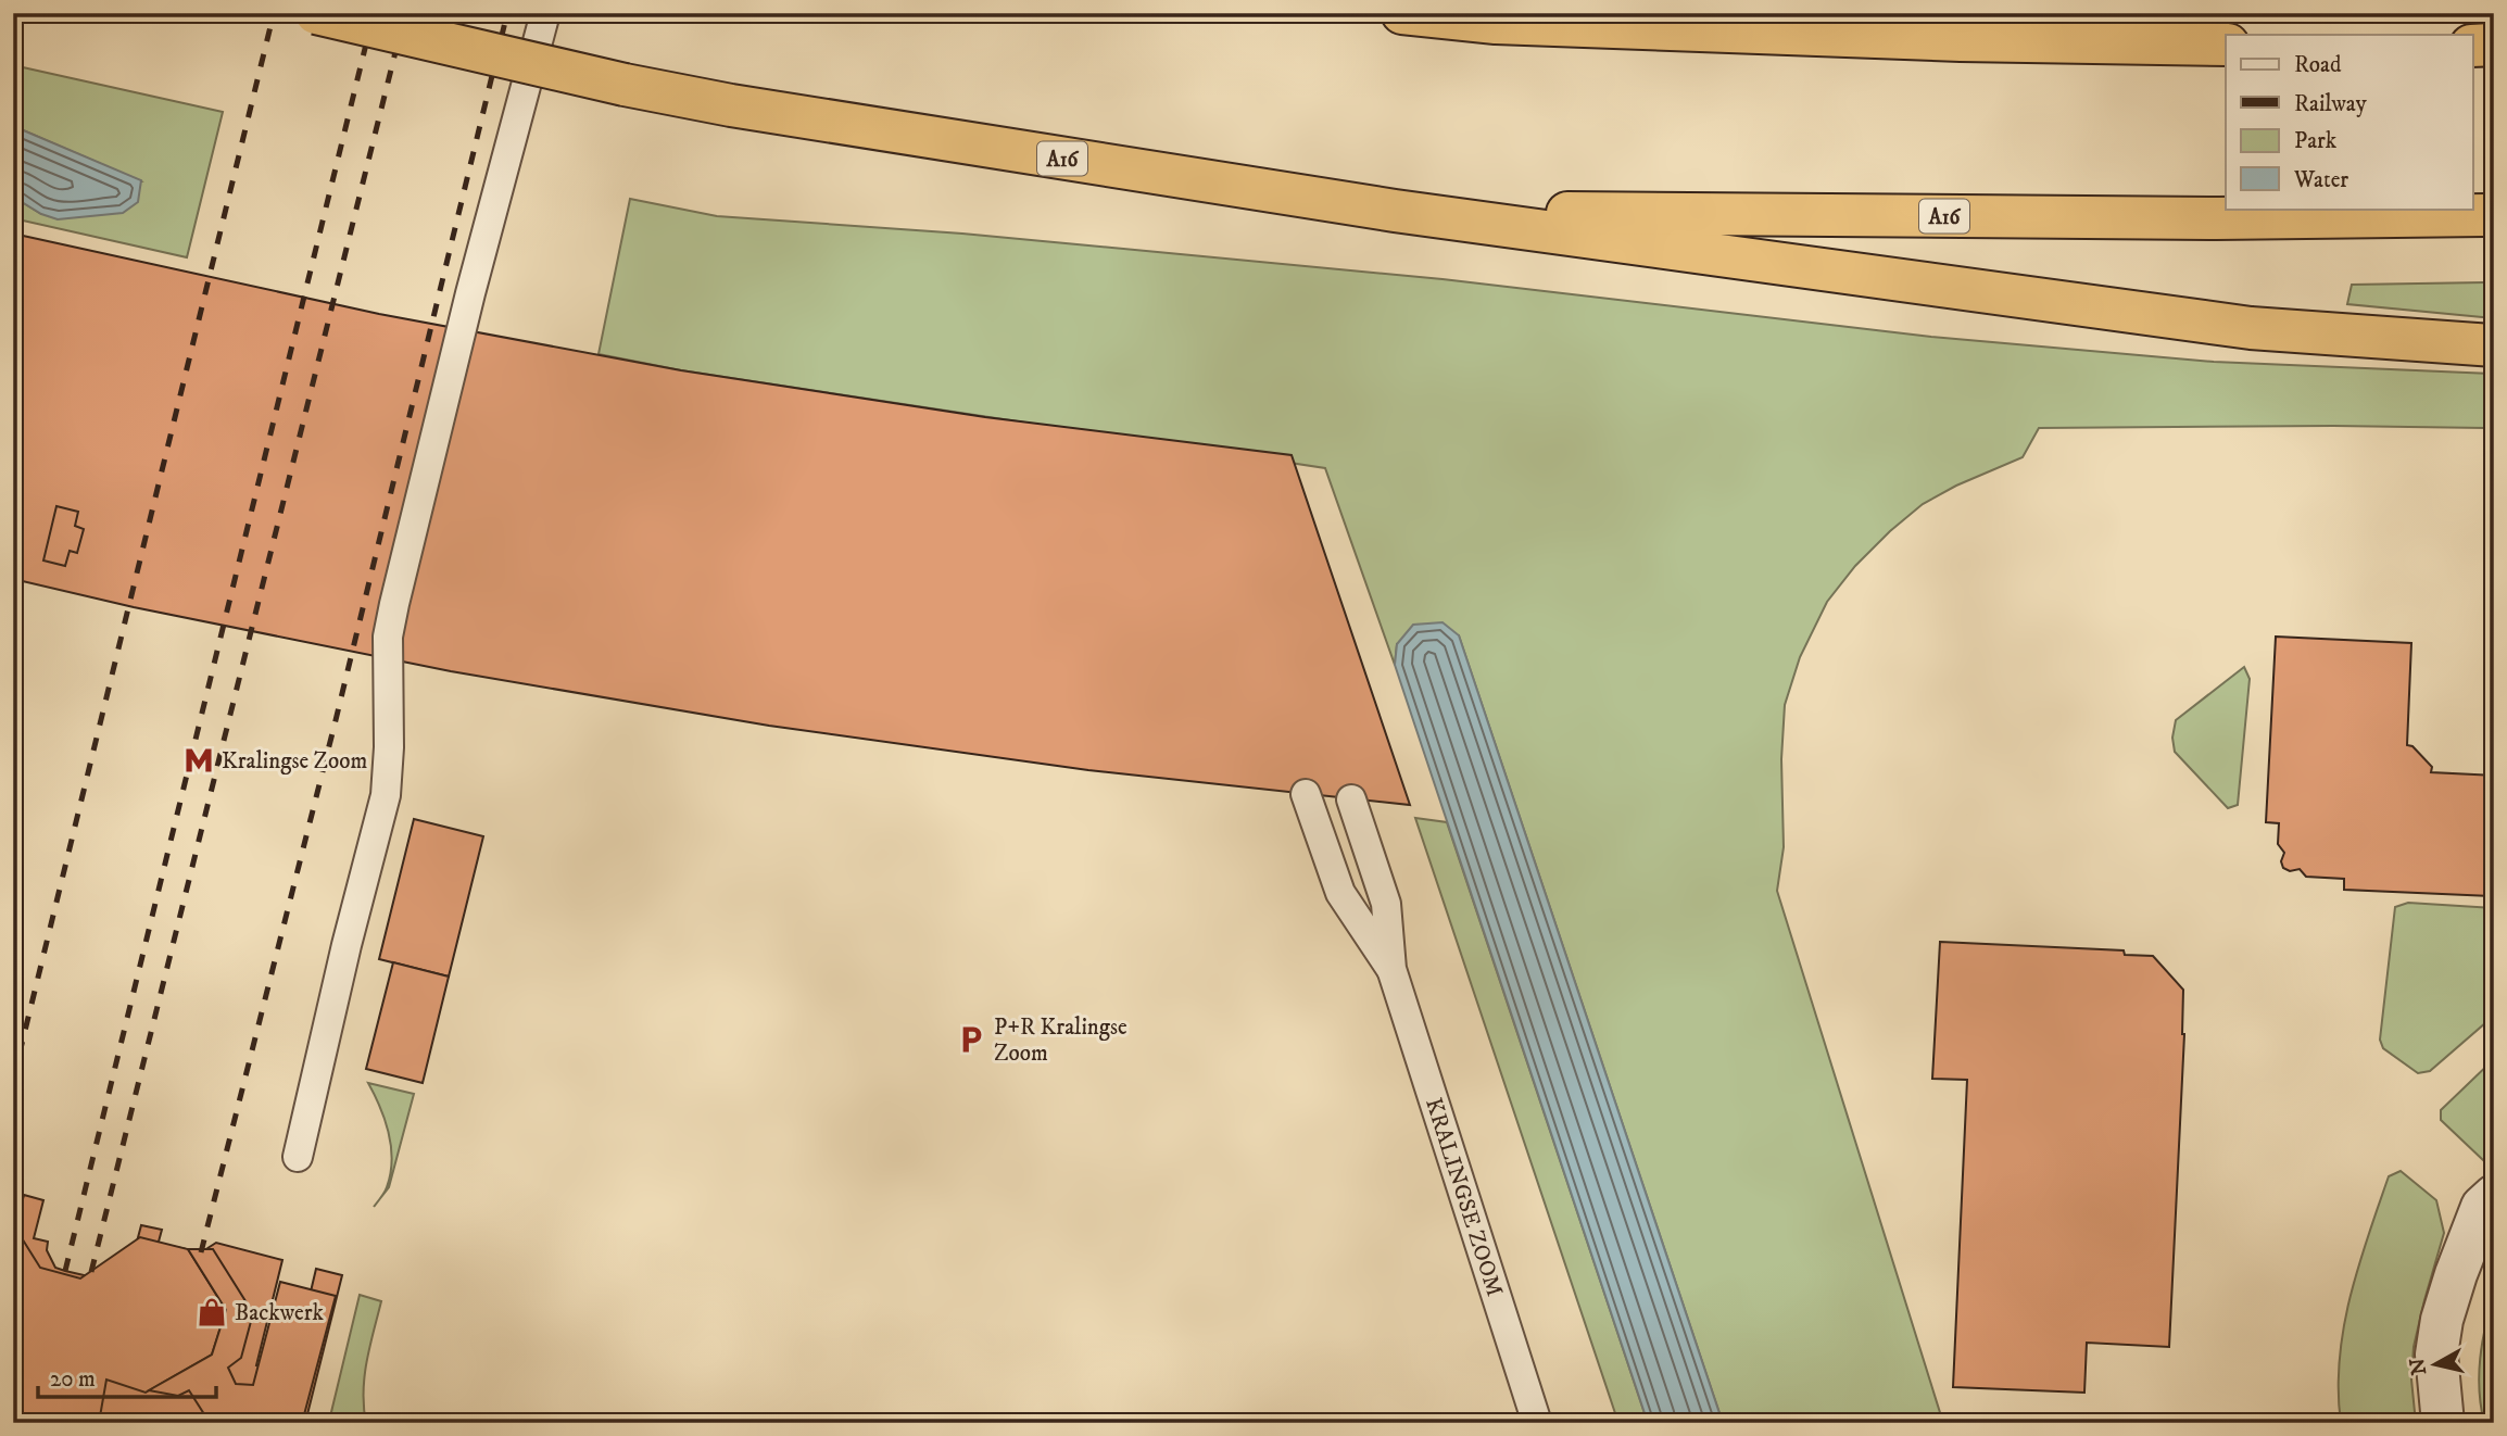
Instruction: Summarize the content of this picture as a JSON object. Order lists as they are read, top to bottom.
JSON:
{
  "streets": {
    "highway": ["A16"],
    "lane": ["KRALINGSE ZOOM"]
  },
  "places": {
    "metro station": ["Kralingse Zoom"],
    "parking": ["P+R Kralingse Zoom"],
    "shop": ["Backwerk"]
  },
  "legend": [
    "Road",
    "Railway",
    "Park",
    "Water"
  ],
  "scale_bar": "20 m",
  "north": "left"
}
